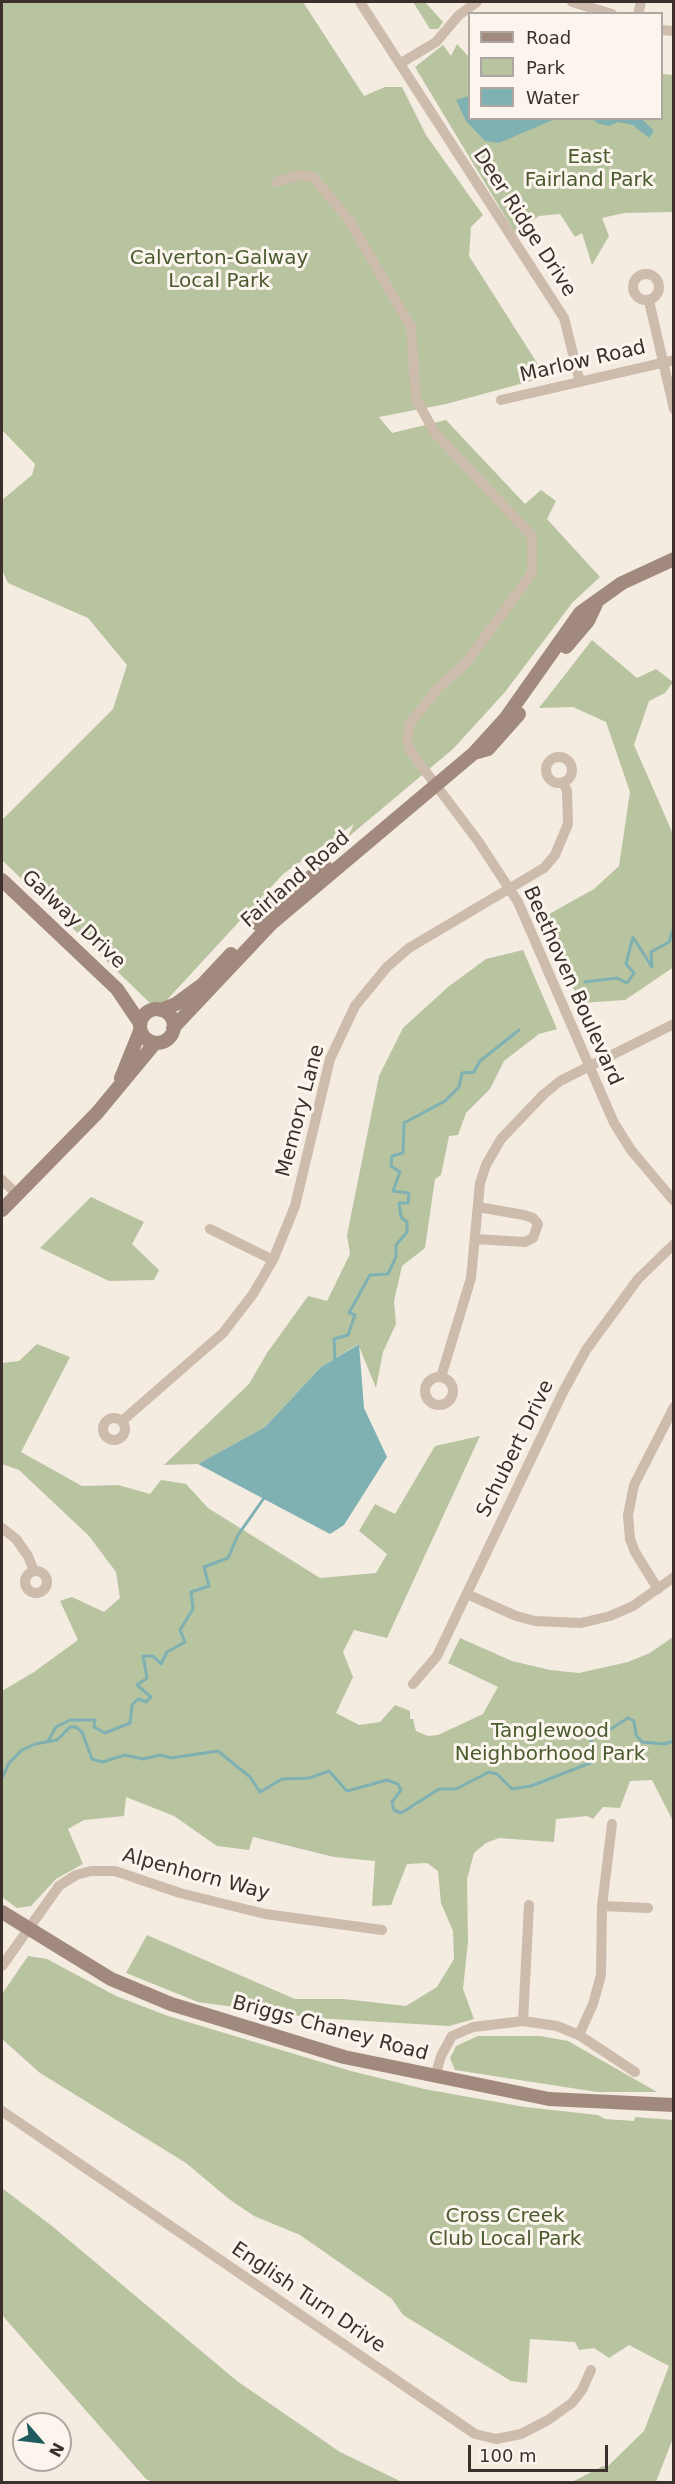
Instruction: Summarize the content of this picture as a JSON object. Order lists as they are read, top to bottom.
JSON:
{
  "streets": {
    "main road": ["Fairland Road", "Galway Drive", "Briggs Chaney Road"],
    "street": [
      "Deer Ridge Drive",
      "Marlow Road",
      "Beethoven Boulevard",
      "Memory Lane",
      "Schubert Drive",
      "Alpenhorn Way",
      "English Turn Drive"
    ]
  },
  "crossings": [
    ["Deer Ridge Drive", "Marlow Road"],
    ["Fairland Road", "Galway Drive"],
    ["Fairland Road", "Beethoven Boulevard"],
    ["Beethoven Boulevard", "Memory Lane"],
    ["Alpenhorn Way", "Briggs Chaney Road"]
  ],
  "parks": [
    "East Fairland Park",
    "Calverton-Galway Local Park",
    "Tanglewood Neighborhood Park",
    "Cross Creek Club Local Park"
  ],
  "legend": ["Road", "Park", "Water"],
  "scale_bar": "100 m",
  "north": "bottom right"
}
